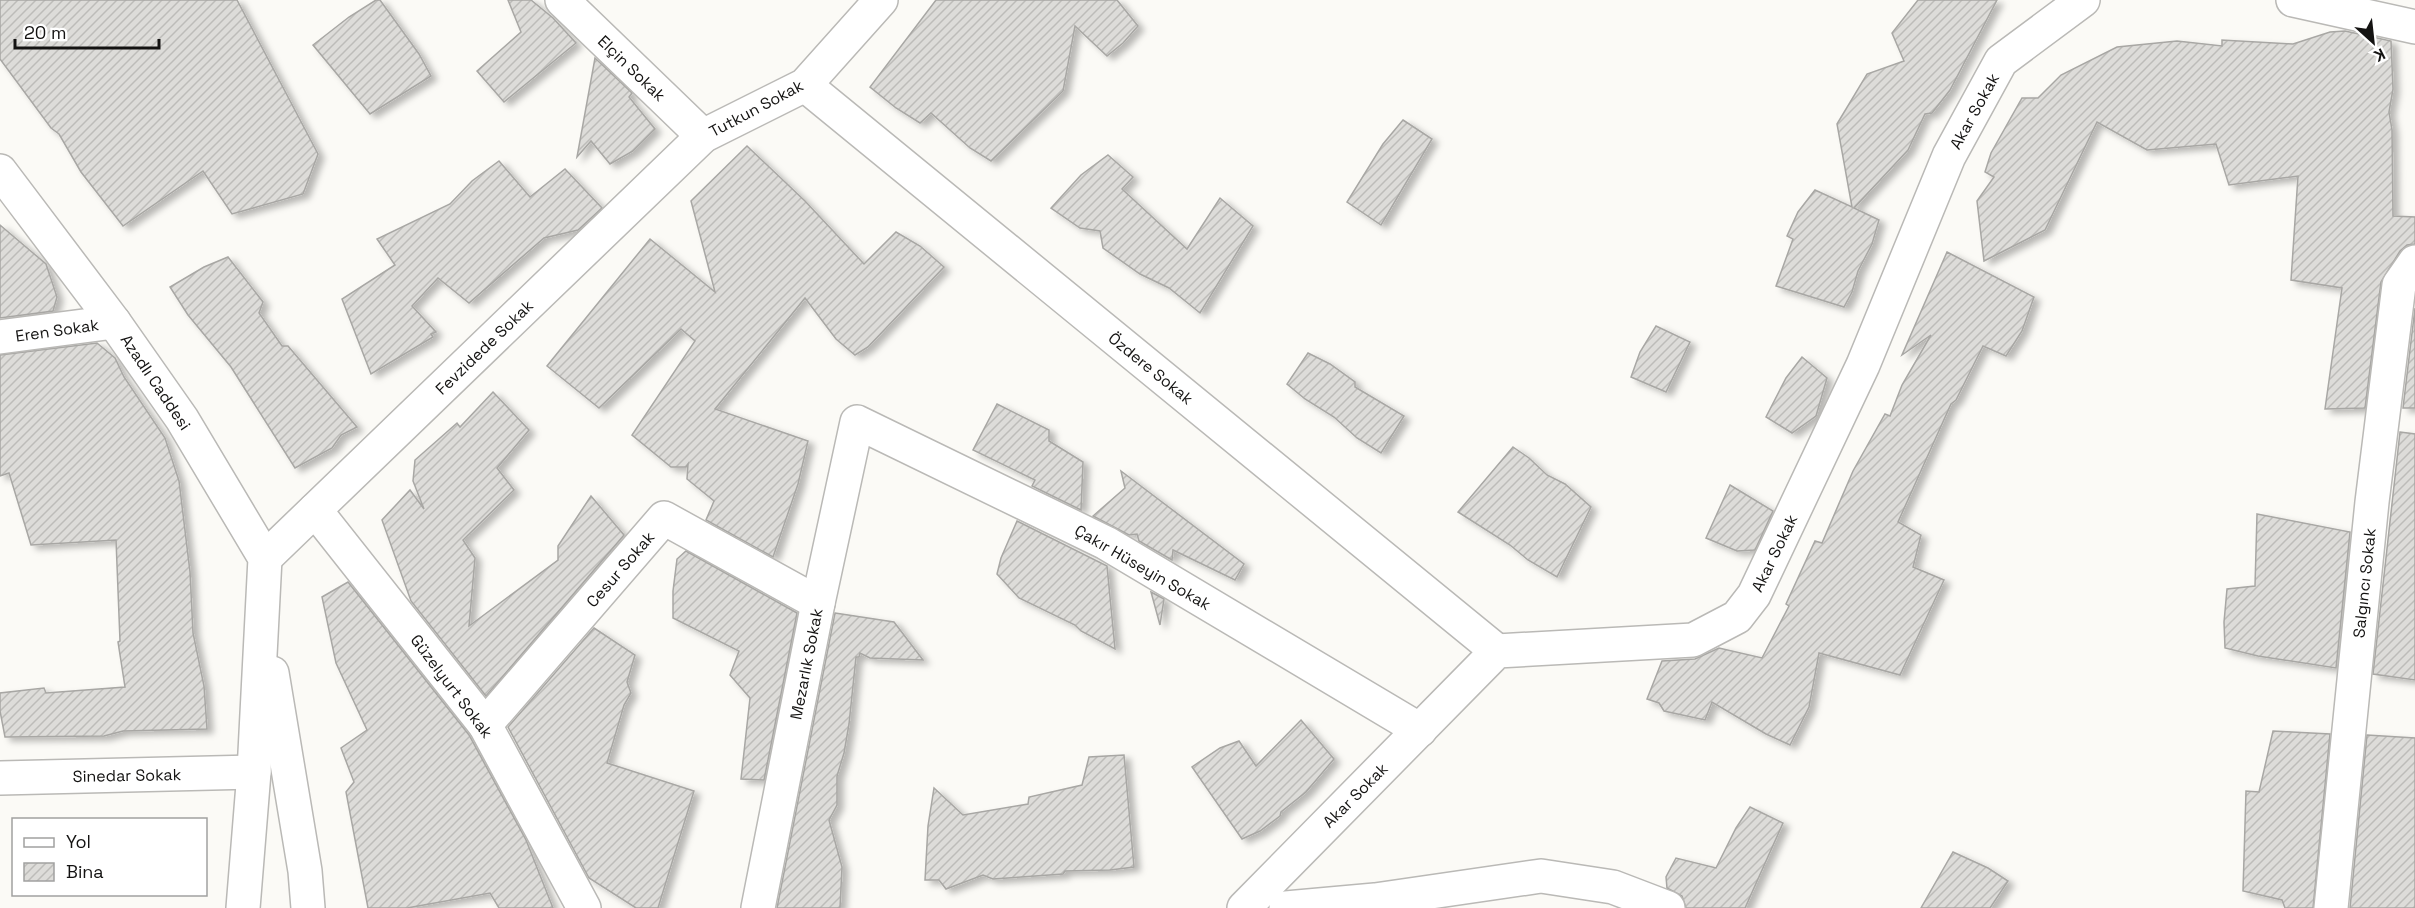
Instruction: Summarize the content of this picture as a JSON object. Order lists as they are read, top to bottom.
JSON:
{
  "streets": {
    "street": [
      "Elçin Sokak",
      "Tutkun Sokak",
      "Akar Sokak",
      "Eren Sokak",
      "Fevzidede Sokak",
      "Özdere Sokak",
      "Azadlı Caddesi",
      "Çakır Hüseyin Sokak",
      "Cesur Sokak",
      "Salgıncı Sokak",
      "Mezarlık Sokak",
      "Güzelyurt Sokak",
      "Sinedar Sokak"
    ]
  },
  "crossings": [
    ["Elçin Sokak", "Tutkun Sokak"],
    ["Elçin Sokak", "Fevzidede Sokak"],
    ["Tutkun Sokak", "Fevzidede Sokak"],
    ["Tutkun Sokak", "Özdere Sokak"],
    ["Akar Sokak", "Özdere Sokak"],
    ["Akar Sokak", "Çakır Hüseyin Sokak"],
    ["Eren Sokak", "Azadlı Caddesi"],
    ["Fevzidede Sokak", "Azadlı Caddesi"],
    ["Fevzidede Sokak", "Güzelyurt Sokak"],
    ["Çakır Hüseyin Sokak", "Mezarlık Sokak"],
    ["Cesur Sokak", "Mezarlık Sokak"],
    ["Cesur Sokak", "Güzelyurt Sokak"]
  ],
  "legend": ["Yol", "Bina"],
  "scale_bar": "20 m",
  "north": "bottom right"
}
